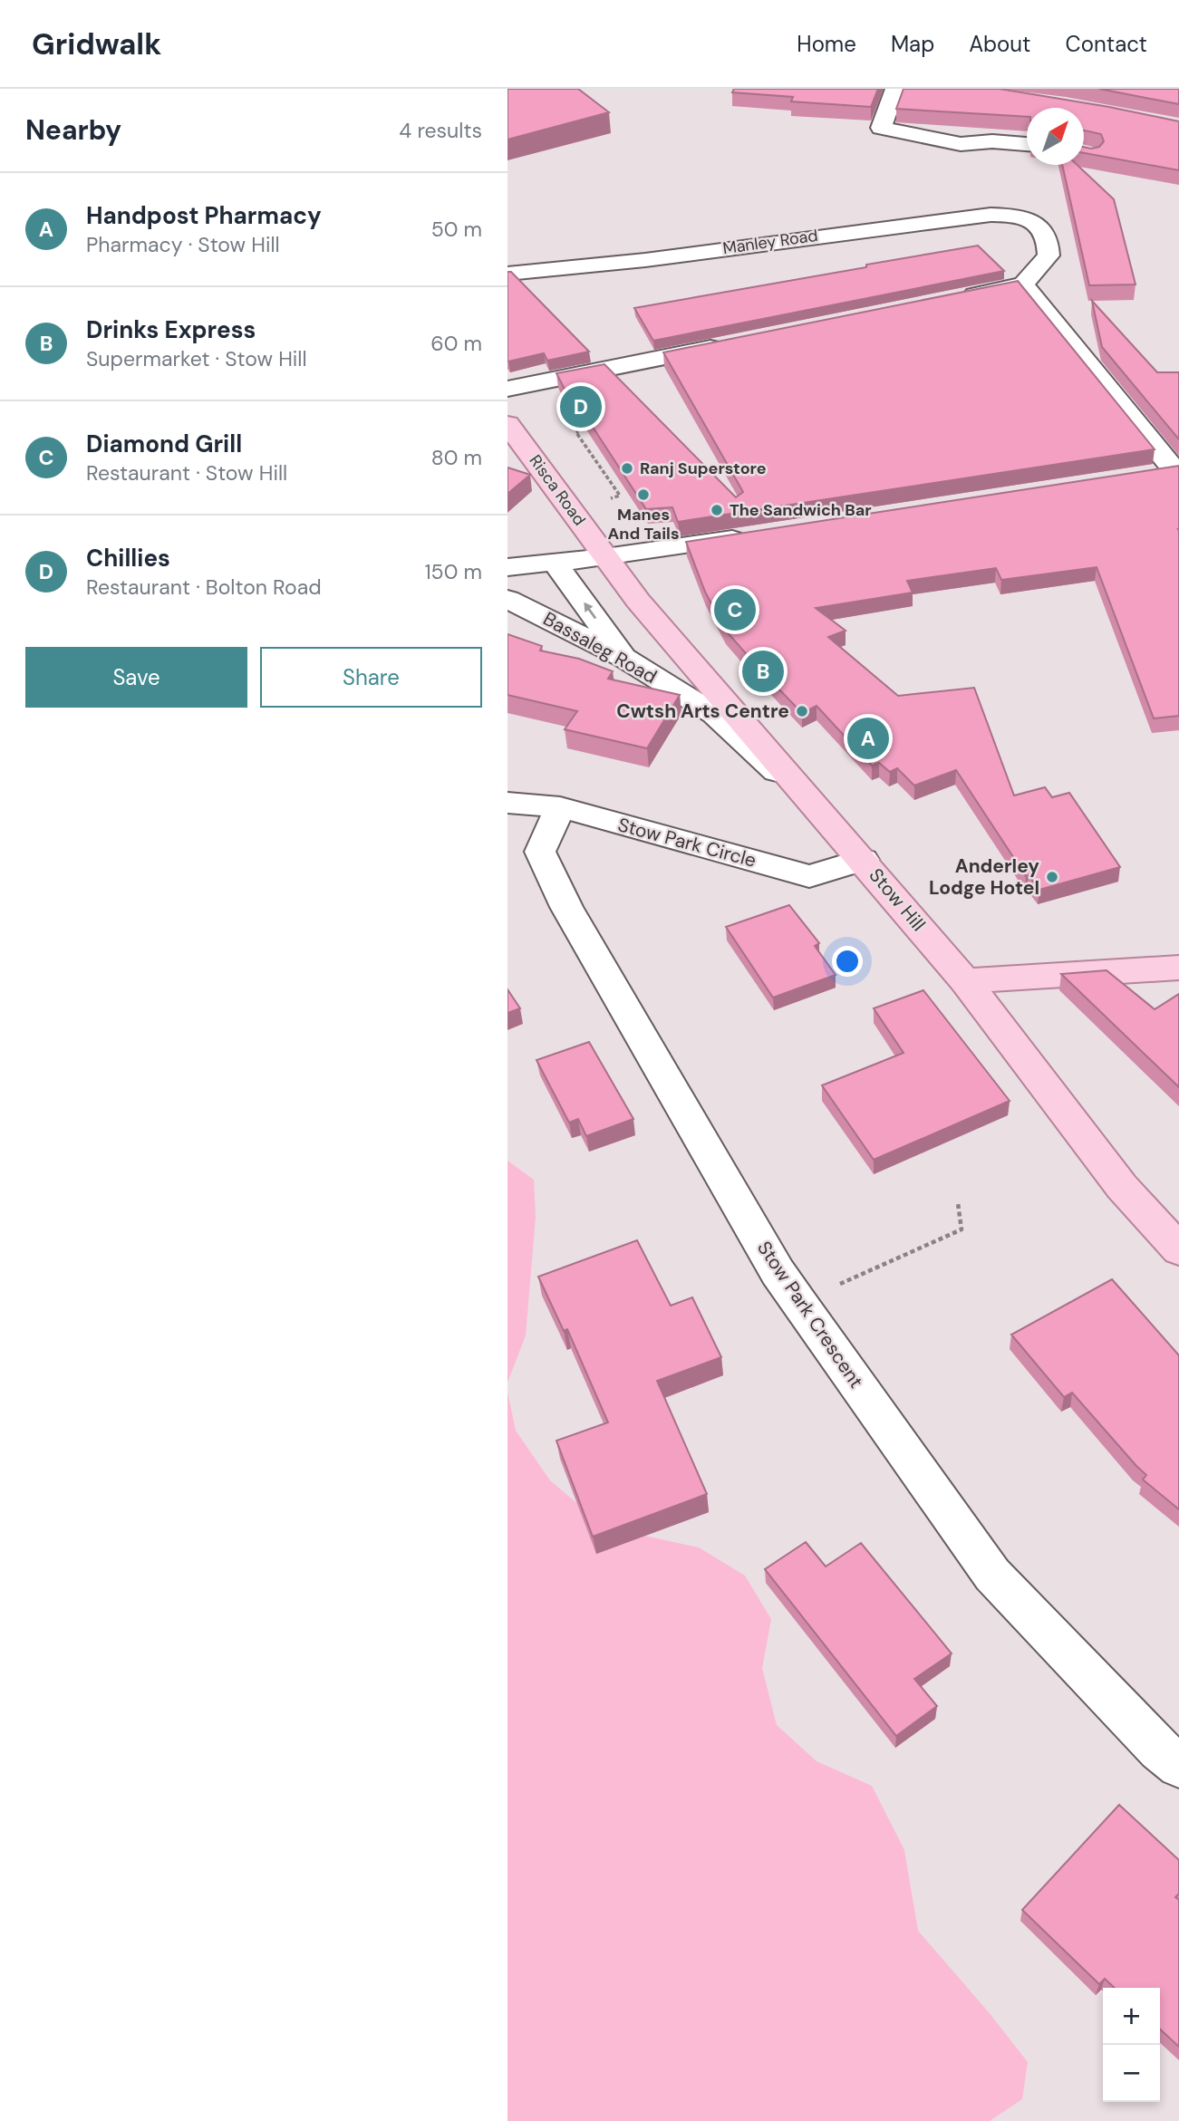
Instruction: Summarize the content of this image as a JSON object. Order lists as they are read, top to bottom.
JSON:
{
  "streets": {
    "main road": ["Risca Road", "Stow Hill"],
    "street": [
      "Manley Road",
      "Bassaleg Road",
      "Stow Park Circle",
      "Stow Park Crescent"
    ]
  },
  "crossings": [
    ["Risca Road", "Stow Hill"],
    ["Bassaleg Road", "Stow Hill"],
    ["Stow Park Circle", "Stow Hill"],
    ["Stow Park Circle", "Stow Park Crescent"]
  ],
  "places": [
    "Ranj Superstore",
    "Manes And Tails",
    "The Sandwich Bar",
    "Cwtsh Arts Centre",
    "Anderley Lodge Hotel"
  ],
  "north": "top right",
  "page": {
    "header": "Gridwalk",
    "nav": [
      "Home",
      "Map",
      "About",
      "Contact"
    ],
    "heading": ["Nearby", "4 results"],
    "list": [
      {
        "mark": "A",
        "name": "Handpost Pharmacy",
        "note": "Pharmacy · Stow Hill",
        "value": "50 m"
      },
      {
        "mark": "B",
        "name": "Drinks Express",
        "note": "Supermarket · Stow Hill",
        "value": "60 m"
      },
      {
        "mark": "C",
        "name": "Diamond Grill",
        "note": "Restaurant · Stow Hill",
        "value": "80 m"
      },
      {
        "mark": "D",
        "name": "Chillies",
        "note": "Restaurant · Bolton Road",
        "value": "150 m"
      }
    ],
    "pins": [
      "D",
      "C",
      "B",
      "A"
    ],
    "buttons": ["Save", "Share"],
    "map_buttons": ["+", "−"]
  }
}
